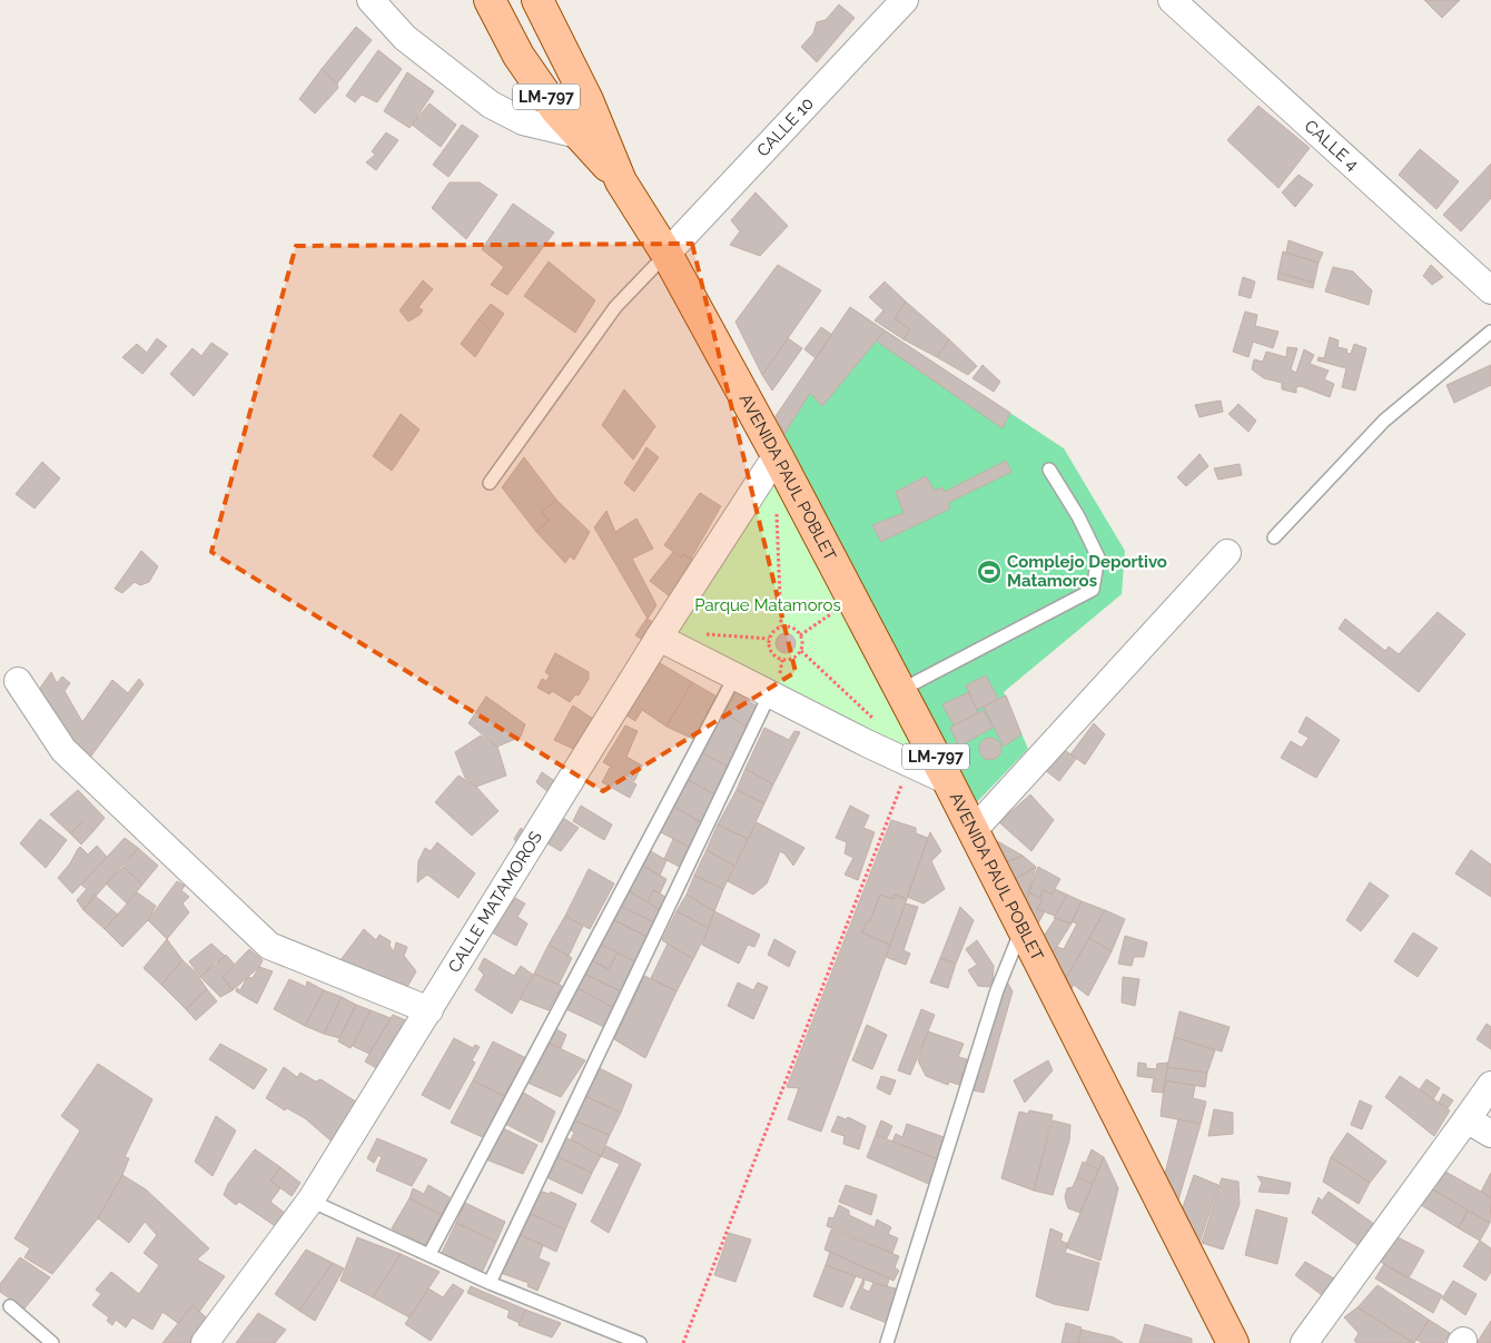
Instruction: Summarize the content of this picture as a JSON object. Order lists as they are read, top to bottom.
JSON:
{
  "streets": {
    "main road": ["LM-797", "AVENIDA PAUL POBLET"],
    "street": ["CALLE 10", "CALLE 4", "CALLE MATAMOROS"]
  },
  "crossings": [
    ["CALLE 10", "AVENIDA PAUL POBLET"],
    ["AVENIDA PAUL POBLET", "CALLE MATAMOROS"]
  ],
  "parks": ["Parque Matamoros"],
  "places": {
    "sports": ["Complejo Deportivo Matamoros"]
  }
}
